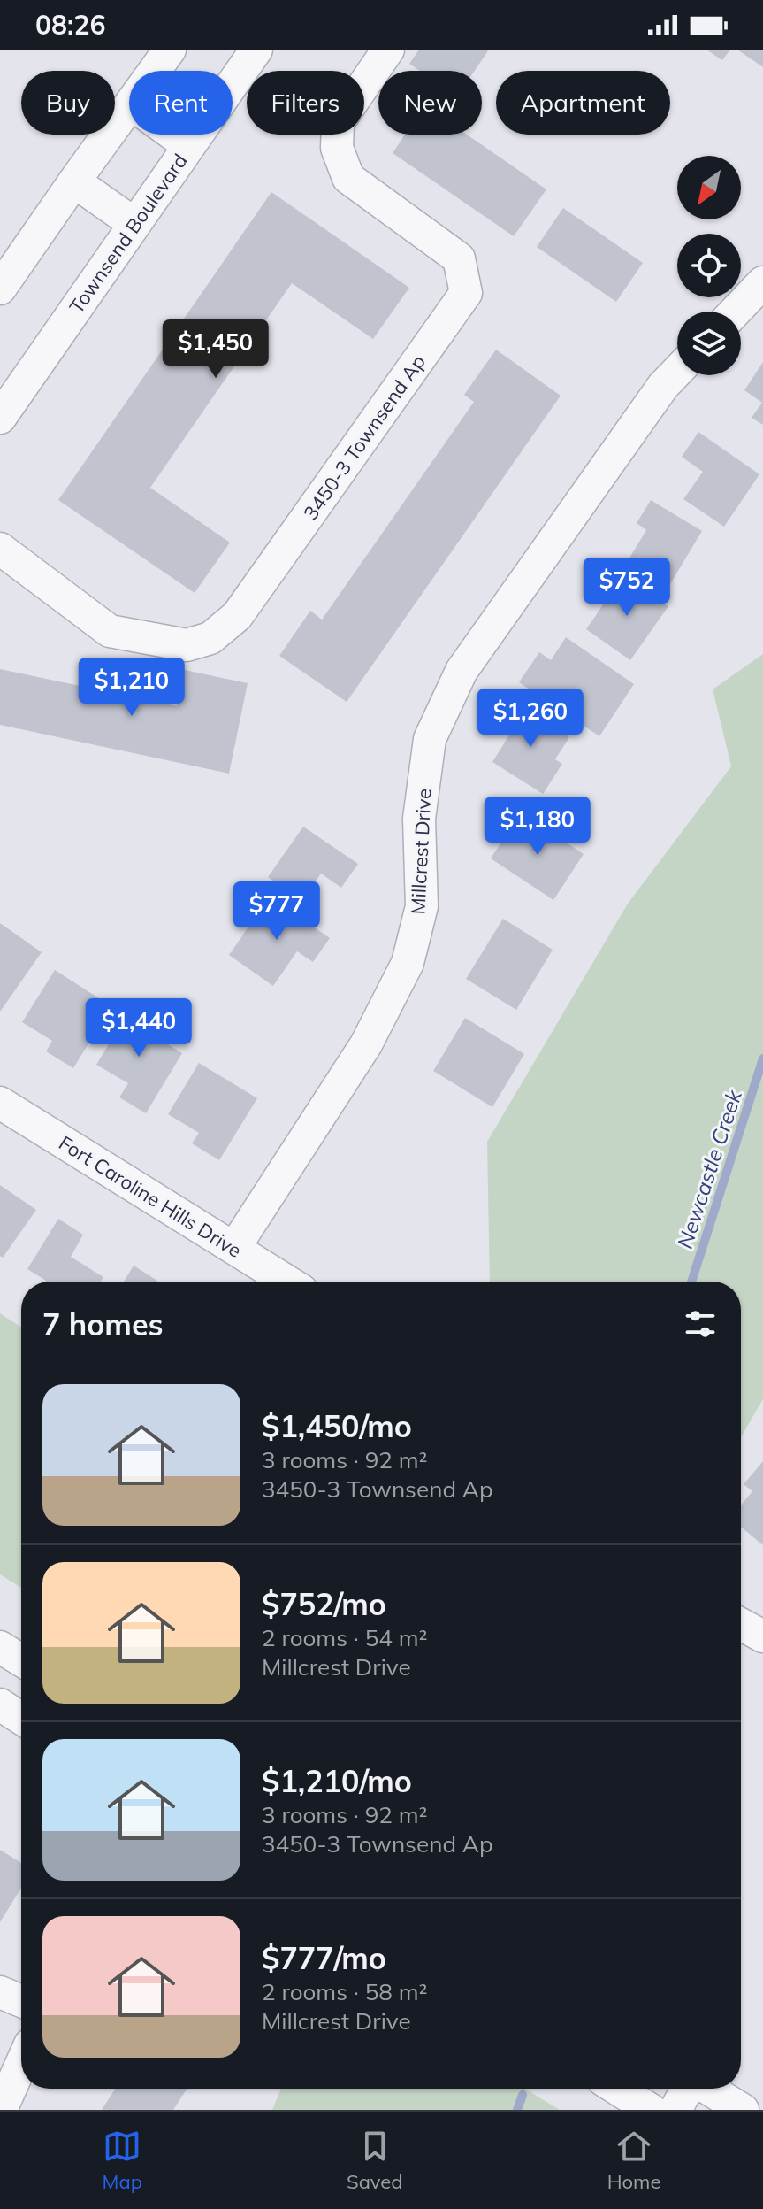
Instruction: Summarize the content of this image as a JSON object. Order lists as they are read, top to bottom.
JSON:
{
  "streets": {
    "street": [
      "Townsend Boulevard",
      "3450-3 Townsend Ap",
      "Millcrest Drive",
      "Fort Caroline Hills Drive"
    ]
  },
  "crossings": [
    ["Millcrest Drive", "Fort Caroline Hills Drive"]
  ],
  "water": ["Newcastle Creek"],
  "north": "bottom left",
  "page": {
    "status": "08:26",
    "chip": [
      "Buy",
      "Rent",
      "Filters",
      "New",
      "Apartment"
    ],
    "price": [
      "$1,450",
      "$752",
      "$1,210",
      "$1,260",
      "$1,180",
      "$777",
      "$1,440"
    ],
    "heading": "7 homes",
    "list": [
      {
        "name": "$1,450/mo",
        "note": "3 rooms · 92 m² · 3450-3 Townsend Ap"
      },
      {
        "name": "$752/mo",
        "note": "2 rooms · 54 m² · Millcrest Drive"
      },
      {
        "name": "$1,210/mo",
        "note": "3 rooms · 92 m² · 3450-3 Townsend Ap"
      },
      {
        "name": "$777/mo",
        "note": "2 rooms · 58 m² · Millcrest Drive"
      }
    ],
    "tabs": ["Map", "Saved", "Home"]
  }
}
